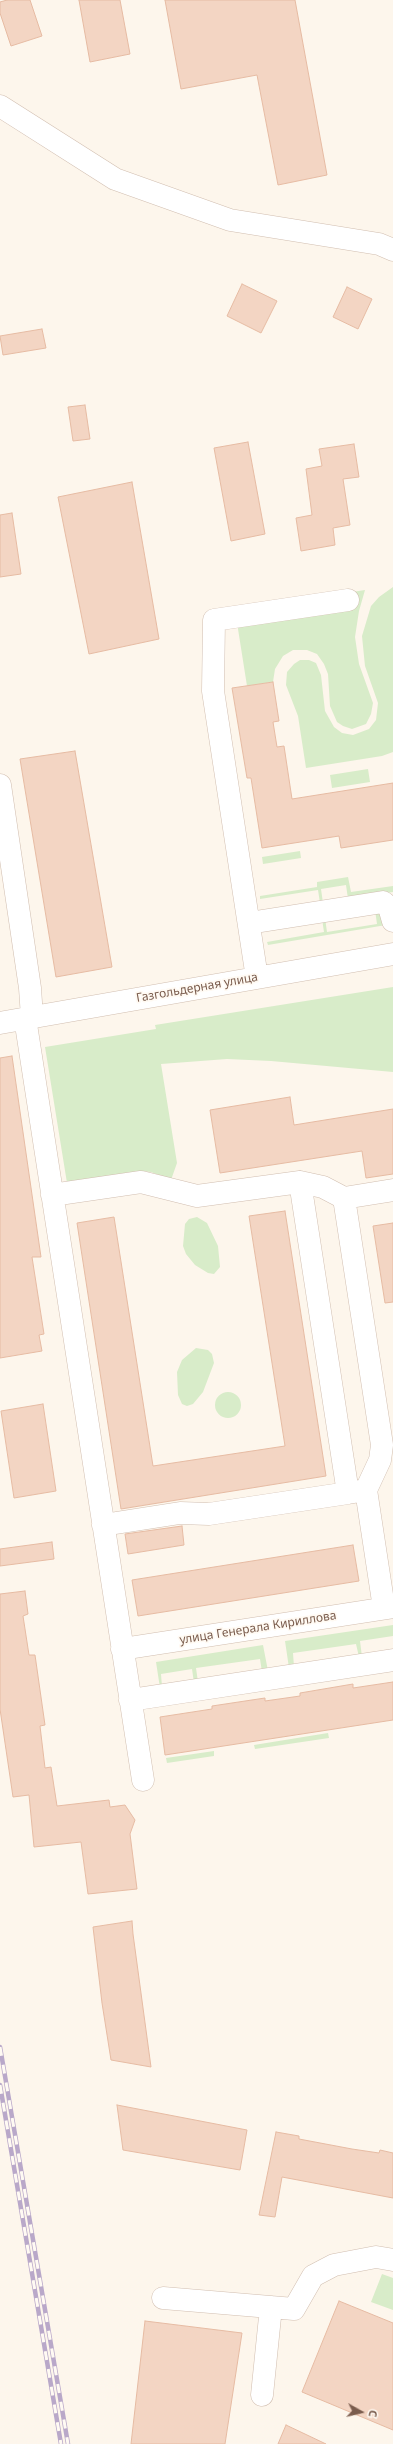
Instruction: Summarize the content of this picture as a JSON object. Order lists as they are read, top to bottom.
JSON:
{
  "streets": {
    "street": ["Газгольдерная улица", "улица Генерала Кириллова"]
  },
  "north": "right"
}
